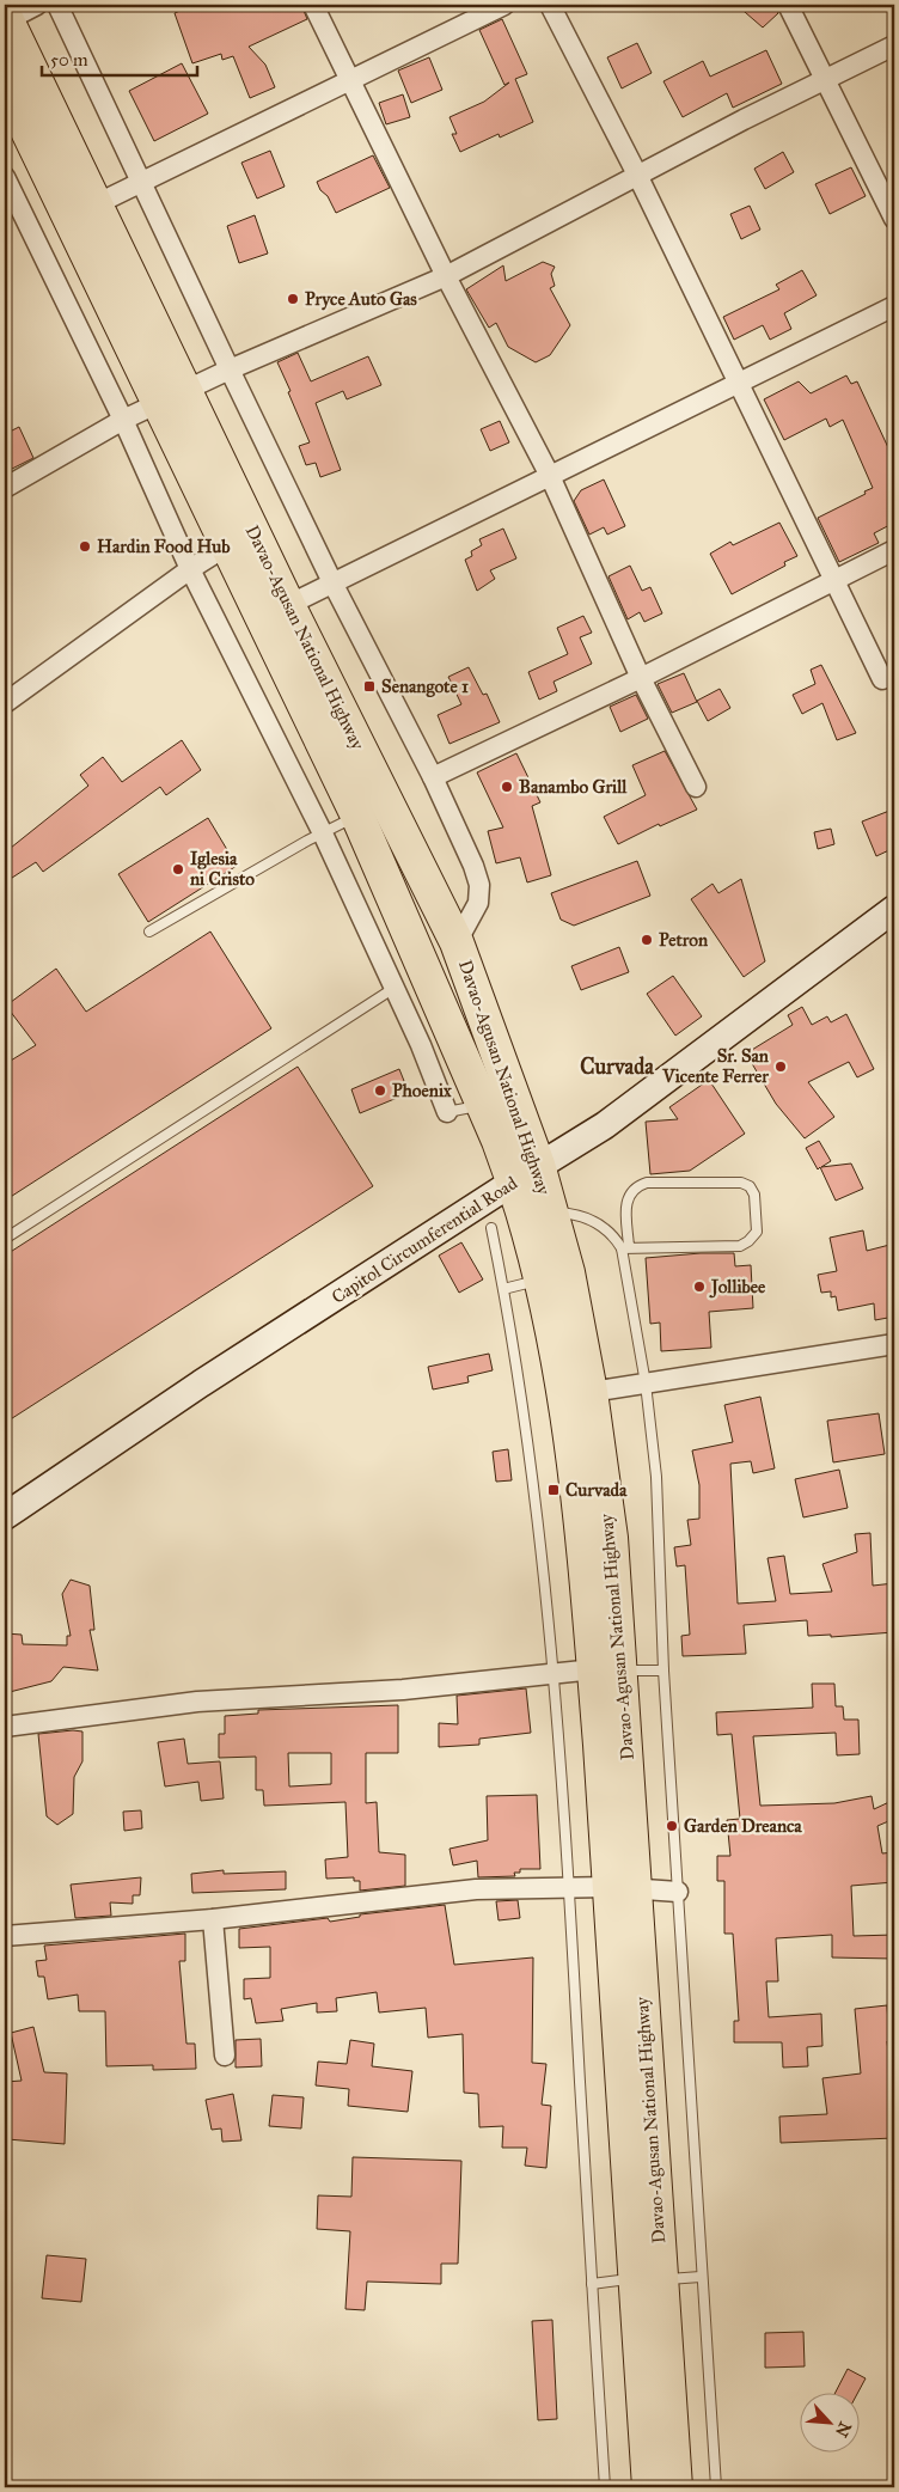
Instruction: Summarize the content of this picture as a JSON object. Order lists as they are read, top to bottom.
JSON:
{
  "streets": {
    "highway": ["Davao-Agusan National Highway"],
    "main road": ["Capitol Circumferential Road"]
  },
  "crossings": [
    ["Davao-Agusan National Highway", "Capitol Circumferential Road"]
  ],
  "districts": ["Curvada"],
  "places": {
    "other": [
      "Pryce Auto Gas",
      "Hardin Food Hub",
      "Banambo Grill",
      "Iglesia ni Cristo",
      "Petron",
      "Sr. San Vicente Ferrer",
      "Phoenix",
      "Jollibee",
      "Garden Dreanca"
    ],
    "transit": ["Senangote 1", "Curvada"]
  },
  "scale_bar": "50 m",
  "north": "bottom right"
}
